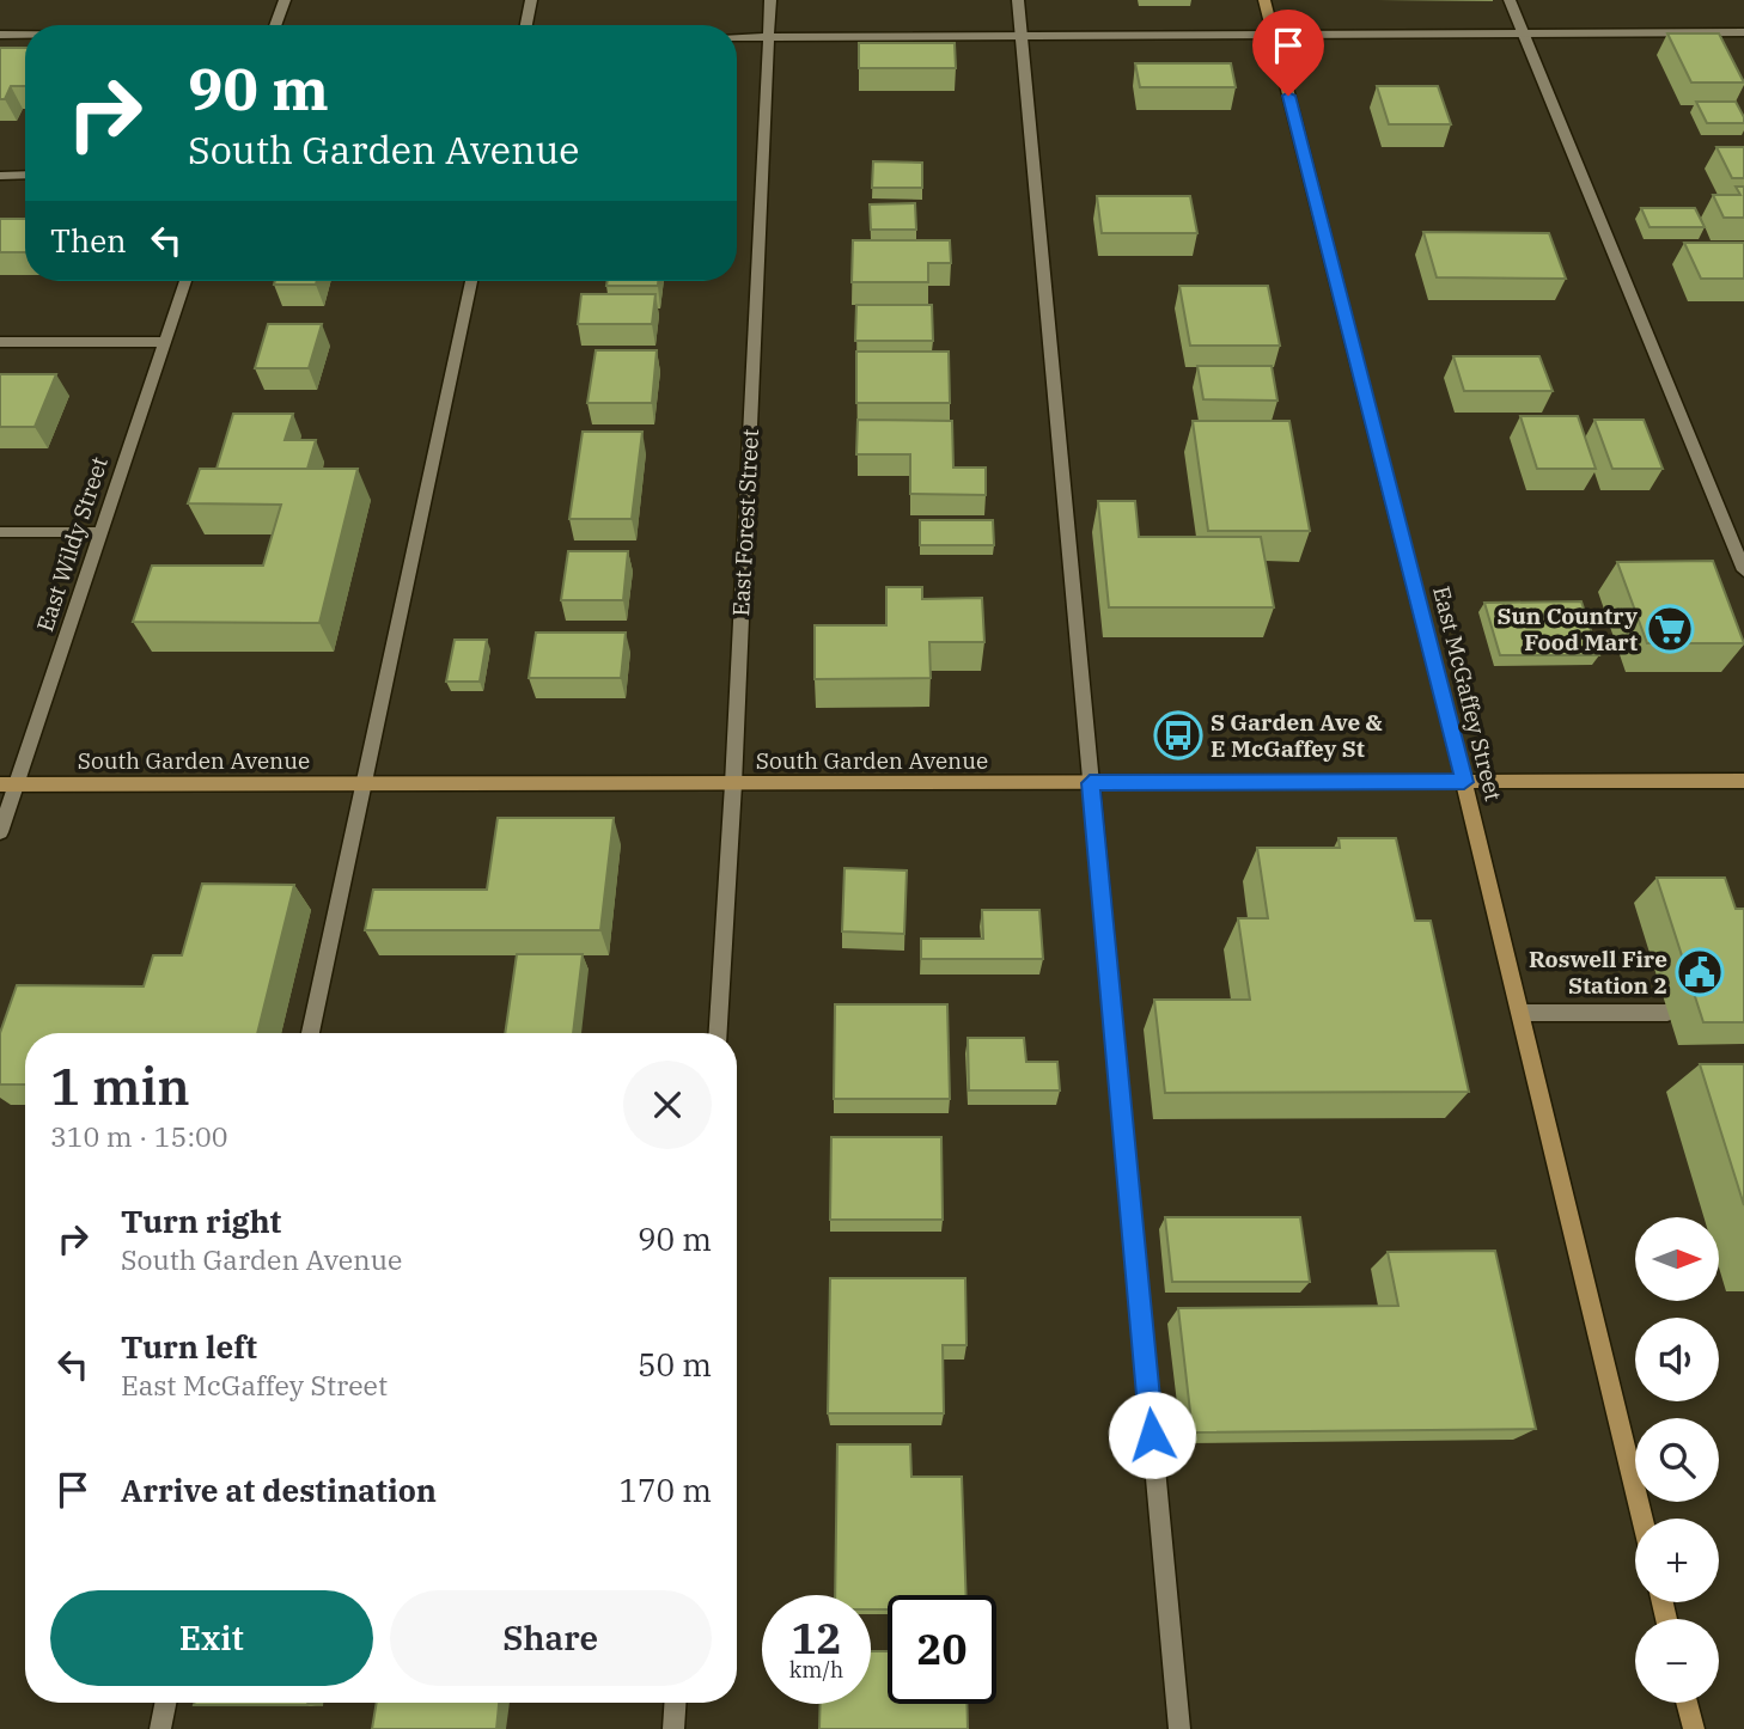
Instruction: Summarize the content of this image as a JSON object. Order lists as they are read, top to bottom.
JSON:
{
  "streets": {
    "main road": ["East McGaffey Street", "South Garden Avenue"],
    "street": ["East Forest Street", "East Wildy Street"]
  },
  "crossings": [
    ["East Forest Street", "South Garden Avenue"],
    ["East Wildy Street", "South Garden Avenue"],
    ["East McGaffey Street", "South Garden Avenue"]
  ],
  "places": {
    "supermarket": ["Sun Country Food Mart"],
    "bus stop": ["S Garden Ave & E McGaffey St"],
    "public building": ["Roswell Fire Station 2"]
  },
  "north": "right",
  "page": {
    "turn": ["90 m", "South Garden Avenue"],
    "then": "Then",
    "heading": ["1 min", "310 m · 15:00"],
    "list": [
      {
        "name": "Turn right",
        "note": "South Garden Avenue",
        "value": "90 m"
      },
      {
        "name": "Turn left",
        "note": "East McGaffey Street",
        "value": "50 m"
      },
      {
        "name": "Arrive at destination",
        "value": "170 m"
      }
    ],
    "map_buttons": ["+", "−"],
    "buttons": ["Exit", "Share"],
    "speed": "12 km/h",
    "limit": "20"
  }
}
